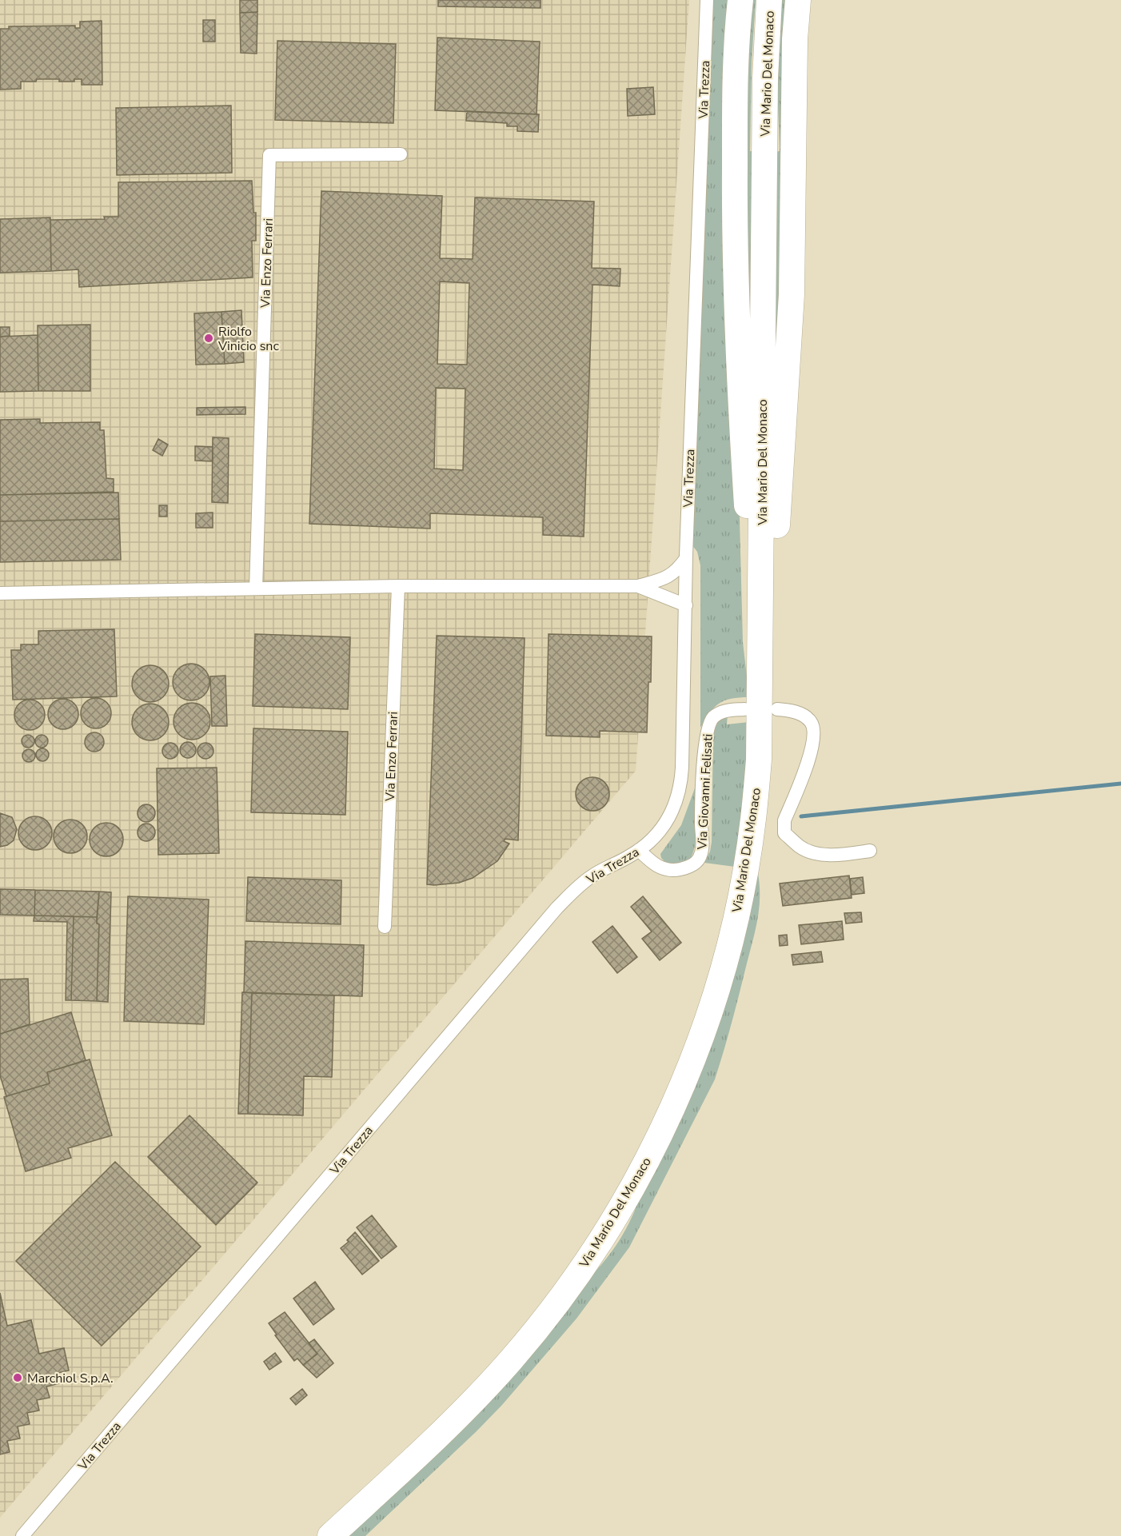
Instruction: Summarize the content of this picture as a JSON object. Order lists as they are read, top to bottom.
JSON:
{
  "streets": {
    "highway": ["Via Mario Del Monaco"],
    "street": ["Via Trezza", "Via Enzo Ferrari", "Via Giovanni Felisati"]
  },
  "crossings": [
    ["Via Trezza", "Via Giovanni Felisati"]
  ],
  "places": ["Riolfo Vinicio snc", "Marchiol S.p.A."]
}
